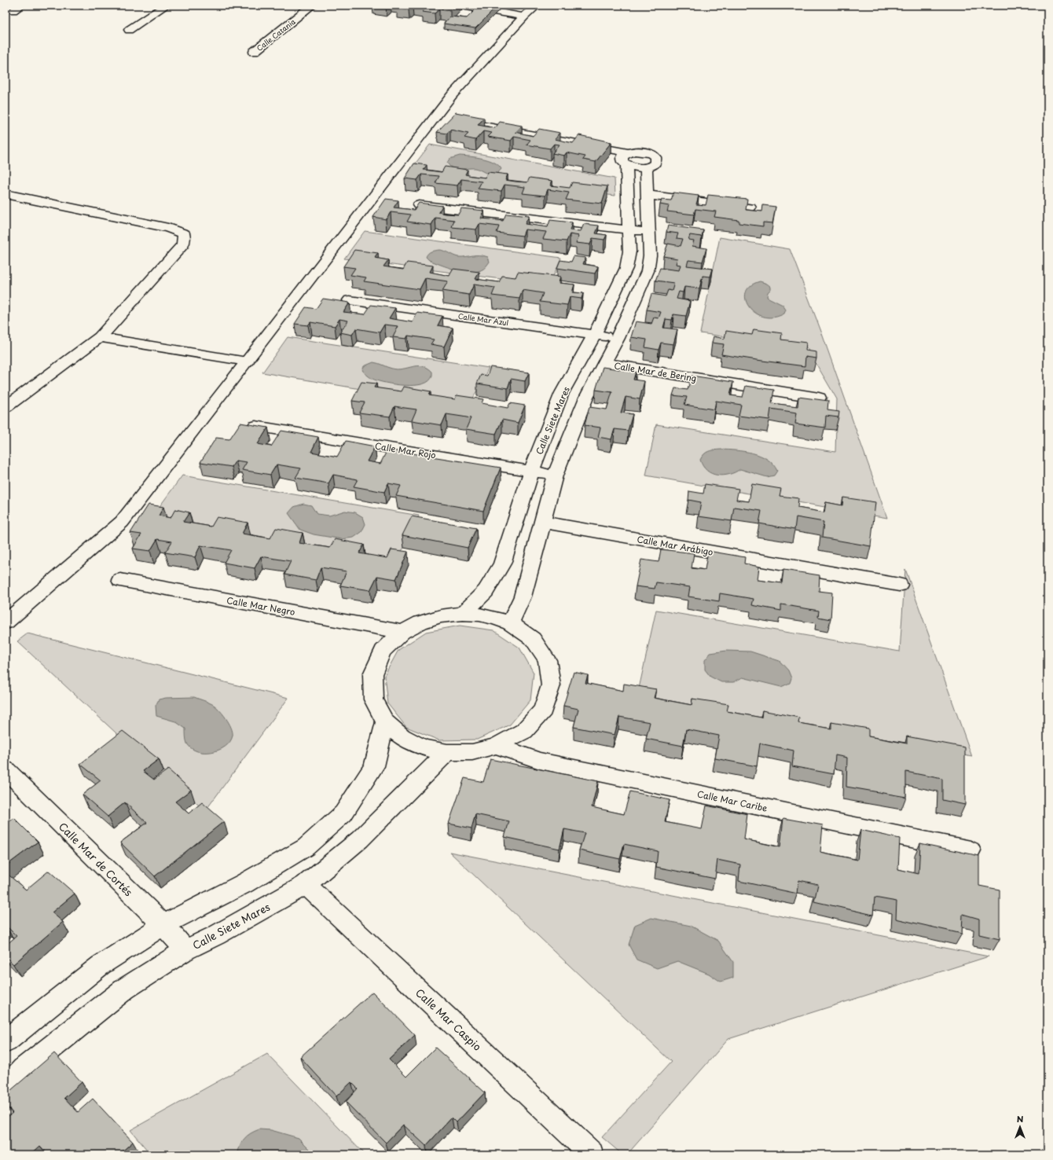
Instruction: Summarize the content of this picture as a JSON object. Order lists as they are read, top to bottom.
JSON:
{
  "streets": {
    "street": [
      "Calle Catania",
      "Calle Mar Azul",
      "Calle Mar de Bering",
      "Calle Siete Mares",
      "Calle Mar Rojo",
      "Calle Mar Arábigo",
      "Calle Mar Negro",
      "Calle Mar Caribe",
      "Calle Mar de Cortés",
      "Calle Mar Caspio"
    ]
  },
  "crossings": [
    ["Calle Mar Azul", "Calle Siete Mares"],
    ["Calle Siete Mares", "Calle Mar Rojo"],
    ["Calle Siete Mares", "Calle Mar de Cortés"],
    ["Calle Siete Mares", "Calle Mar Caspio"]
  ],
  "north": "top"
}
